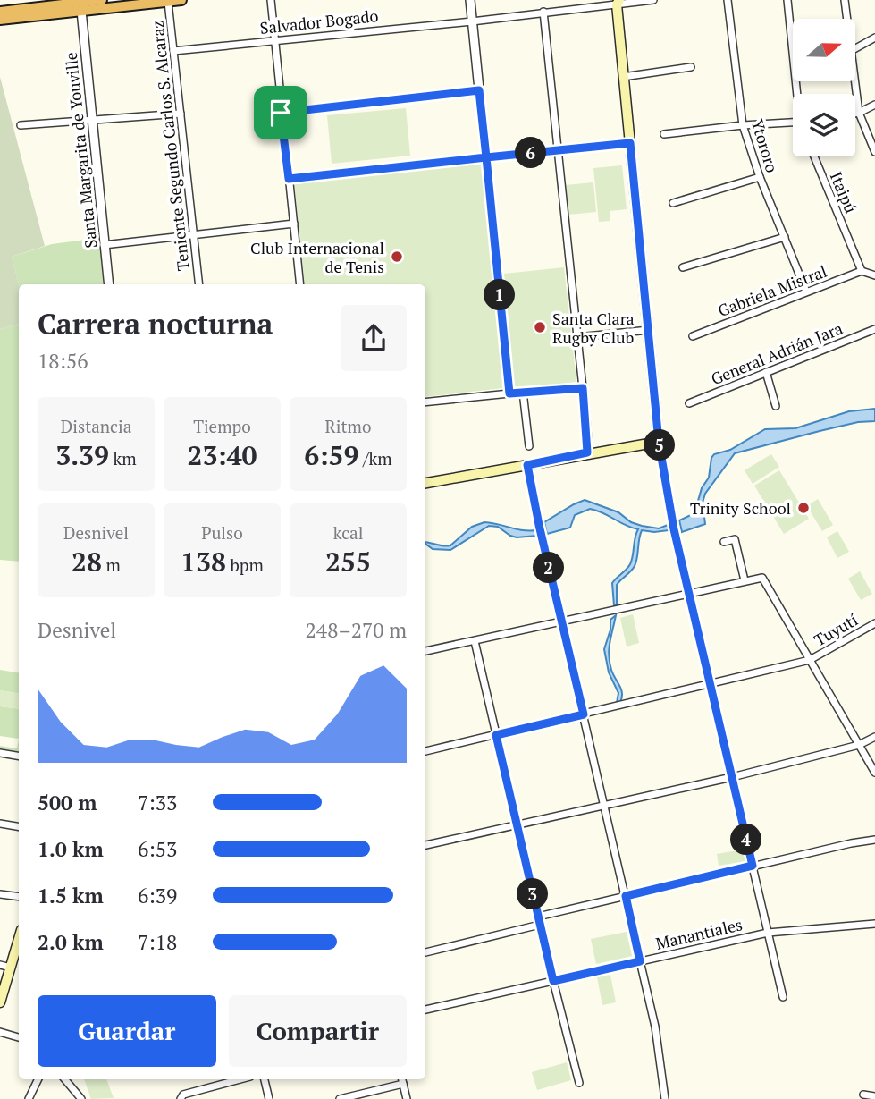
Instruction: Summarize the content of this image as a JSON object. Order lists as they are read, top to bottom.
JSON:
{
  "streets": {
    "street": [
      "Salvador Bogado",
      "Teniente Segundo Carlos S. Alcaraz",
      "Ytororo",
      "Santa Margarita de Youville",
      "Itaipú",
      "Gabriela Mistral",
      "General Adrián Jara",
      "Tuyutí",
      "Manantiales"
    ]
  },
  "crossings": [
    ["Salvador Bogado", "Teniente Segundo Carlos S. Alcaraz"],
    ["Ytororo", "Gabriela Mistral"],
    ["Itaipú", "Gabriela Mistral"]
  ],
  "places": ["Club Internacional de Tenis", "Santa Clara Rugby Club", "Trinity School"],
  "north": "right",
  "page": {
    "pins": [
      "6",
      "1",
      "5",
      "2",
      "4",
      "3"
    ],
    "heading": ["Carrera nocturna", "18:56"],
    "stats": [
      ["Distancia", "3.39 km"],
      ["Tiempo", "23:40"],
      ["Ritmo", "6:59 /km"],
      ["Desnivel", "28 m"],
      ["Pulso", "138 bpm"],
      ["kcal", "255"]
    ],
    "chart": ["Desnivel", "248–270 m"],
    "list": [
      {
        "name": "500 m",
        "note": "7:33"
      },
      {
        "name": "1.0 km",
        "note": "6:53"
      },
      {
        "name": "1.5 km",
        "note": "6:39"
      },
      {
        "name": "2.0 km",
        "note": "7:18"
      }
    ],
    "buttons": ["Guardar", "Compartir"]
  }
}
